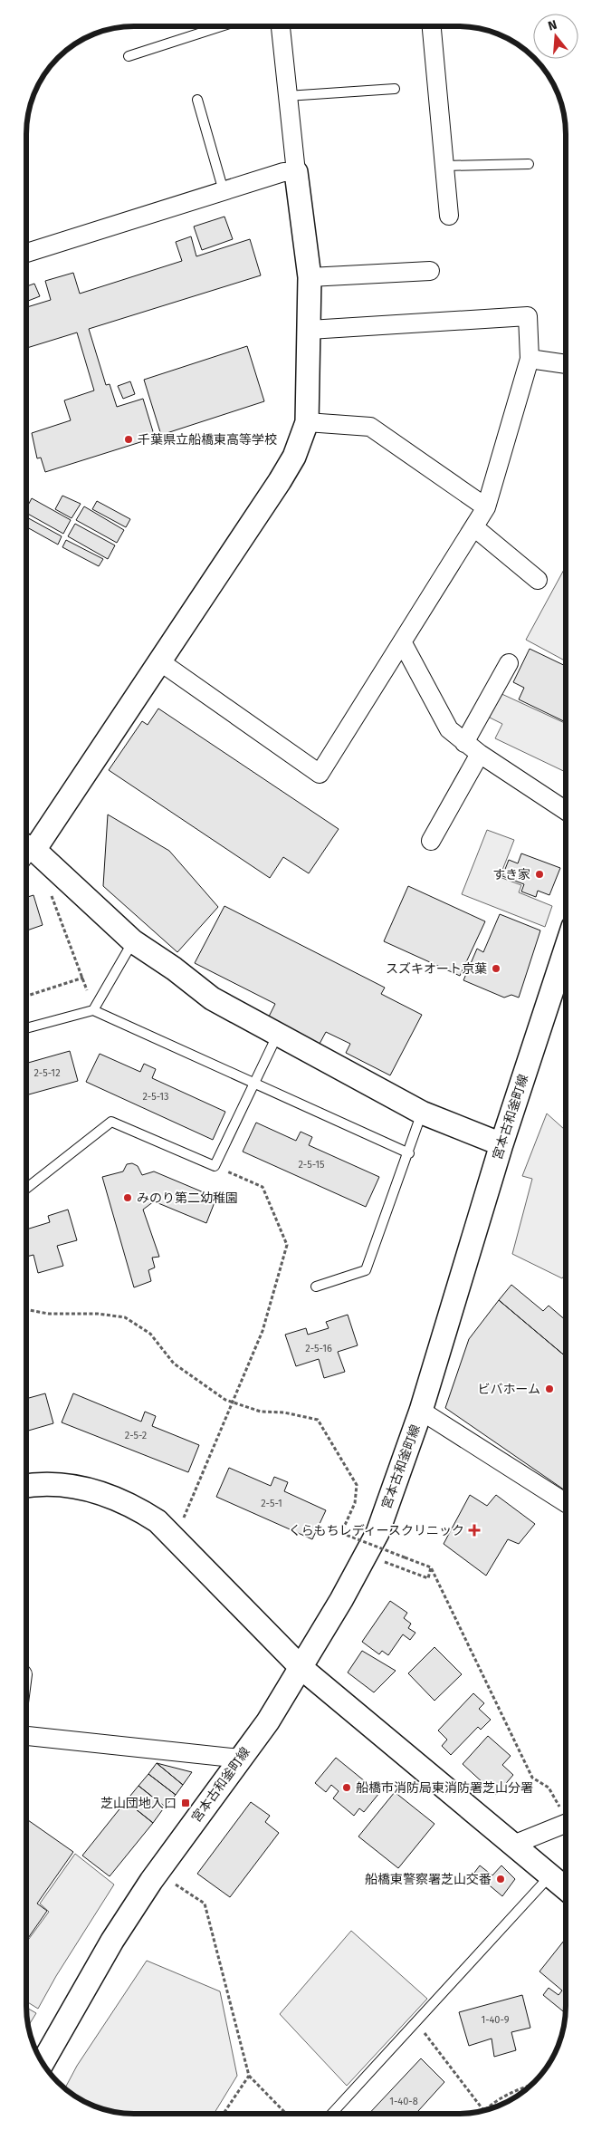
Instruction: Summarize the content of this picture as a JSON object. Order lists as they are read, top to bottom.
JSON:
{
  "streets": {
    "street": ["宮本古和釜町線"]
  },
  "places": {
    "other": [
      "千葉県立船橋東高等学校",
      "すき家",
      "スズキオート京葉",
      "みのり第二幼稚園",
      "ビバホーム",
      "船橋市消防局東消防署芝山分署",
      "船橋東警察署芝山交番"
    ],
    "health": ["くらもちレディースクリニック"],
    "transit": ["芝山団地入口"]
  },
  "house_numbers": [
    "2-5-12",
    "2-5-13",
    "2-5-15",
    "2-5-16",
    "2-5-2",
    "2-5-1",
    "1-40-9",
    "1-40-8"
  ],
  "north": "top"
}
